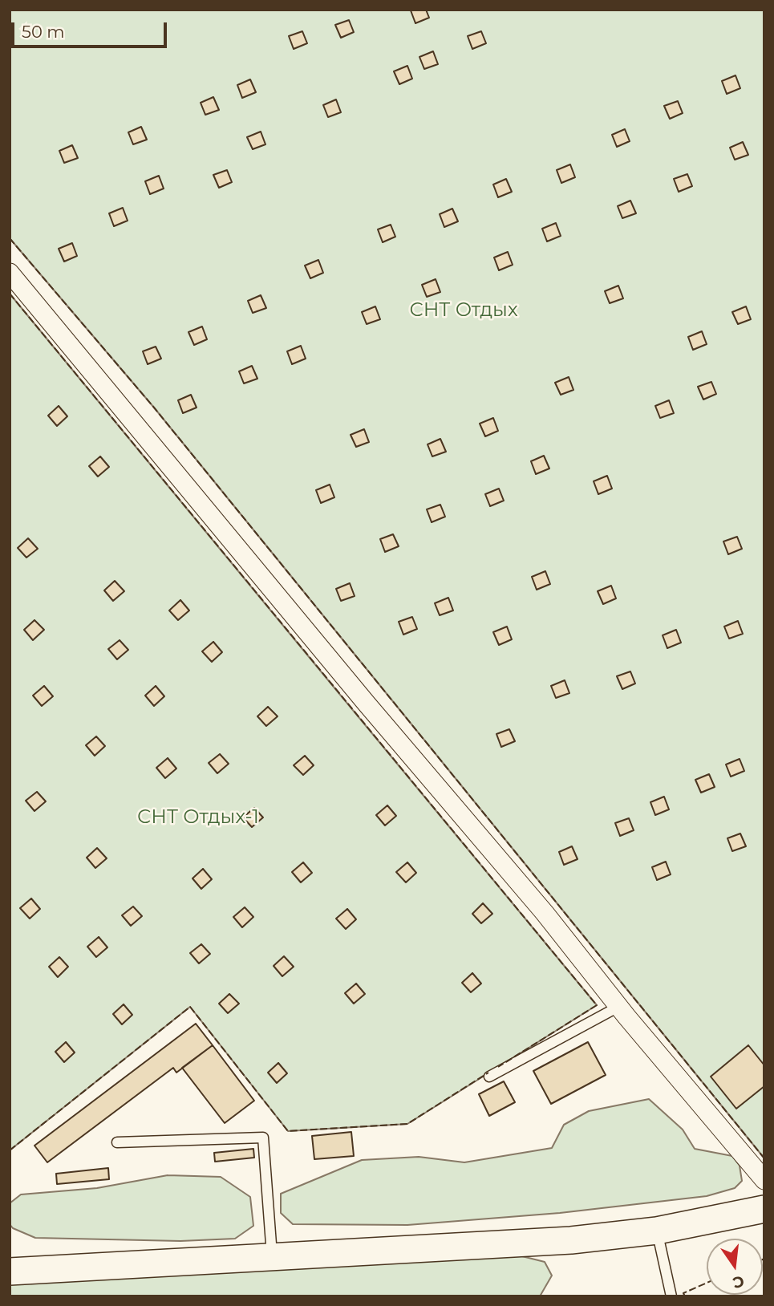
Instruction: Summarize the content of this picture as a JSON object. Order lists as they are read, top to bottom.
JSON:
{
  "parks": ["СНТ Отдых", "СНТ Отдых-1"],
  "scale_bar": "50 m",
  "north": "bottom"
}
